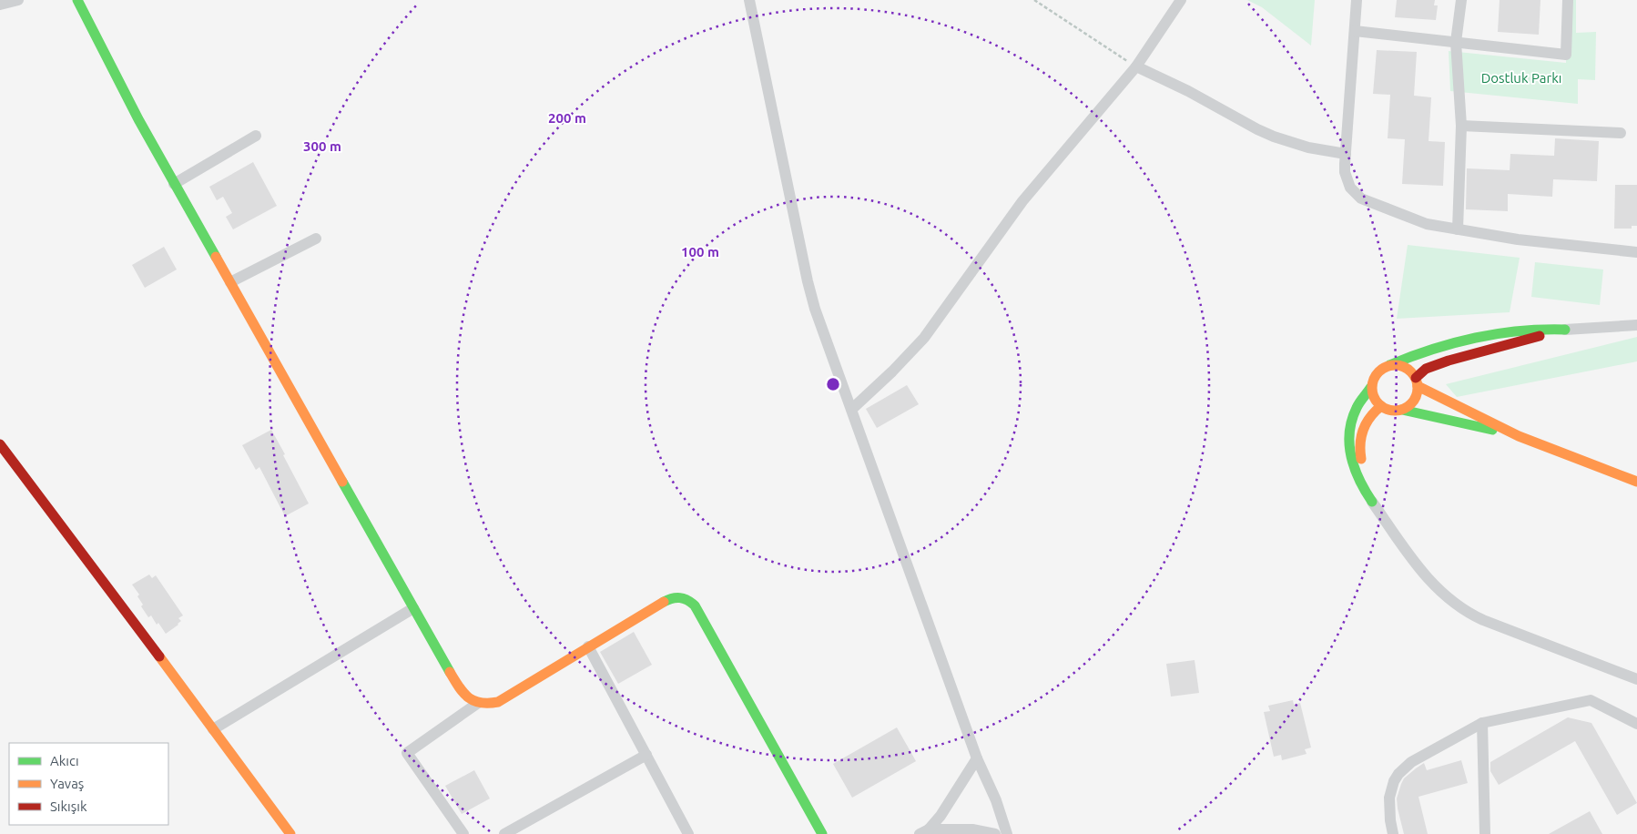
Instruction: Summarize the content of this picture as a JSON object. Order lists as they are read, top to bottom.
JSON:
{
  "parks": ["Dostluk Parkı"],
  "legend": ["Akıcı", "Yavaş", "Sıkışık"],
  "rings": ["200 m", "300 m", "100 m"]
}
